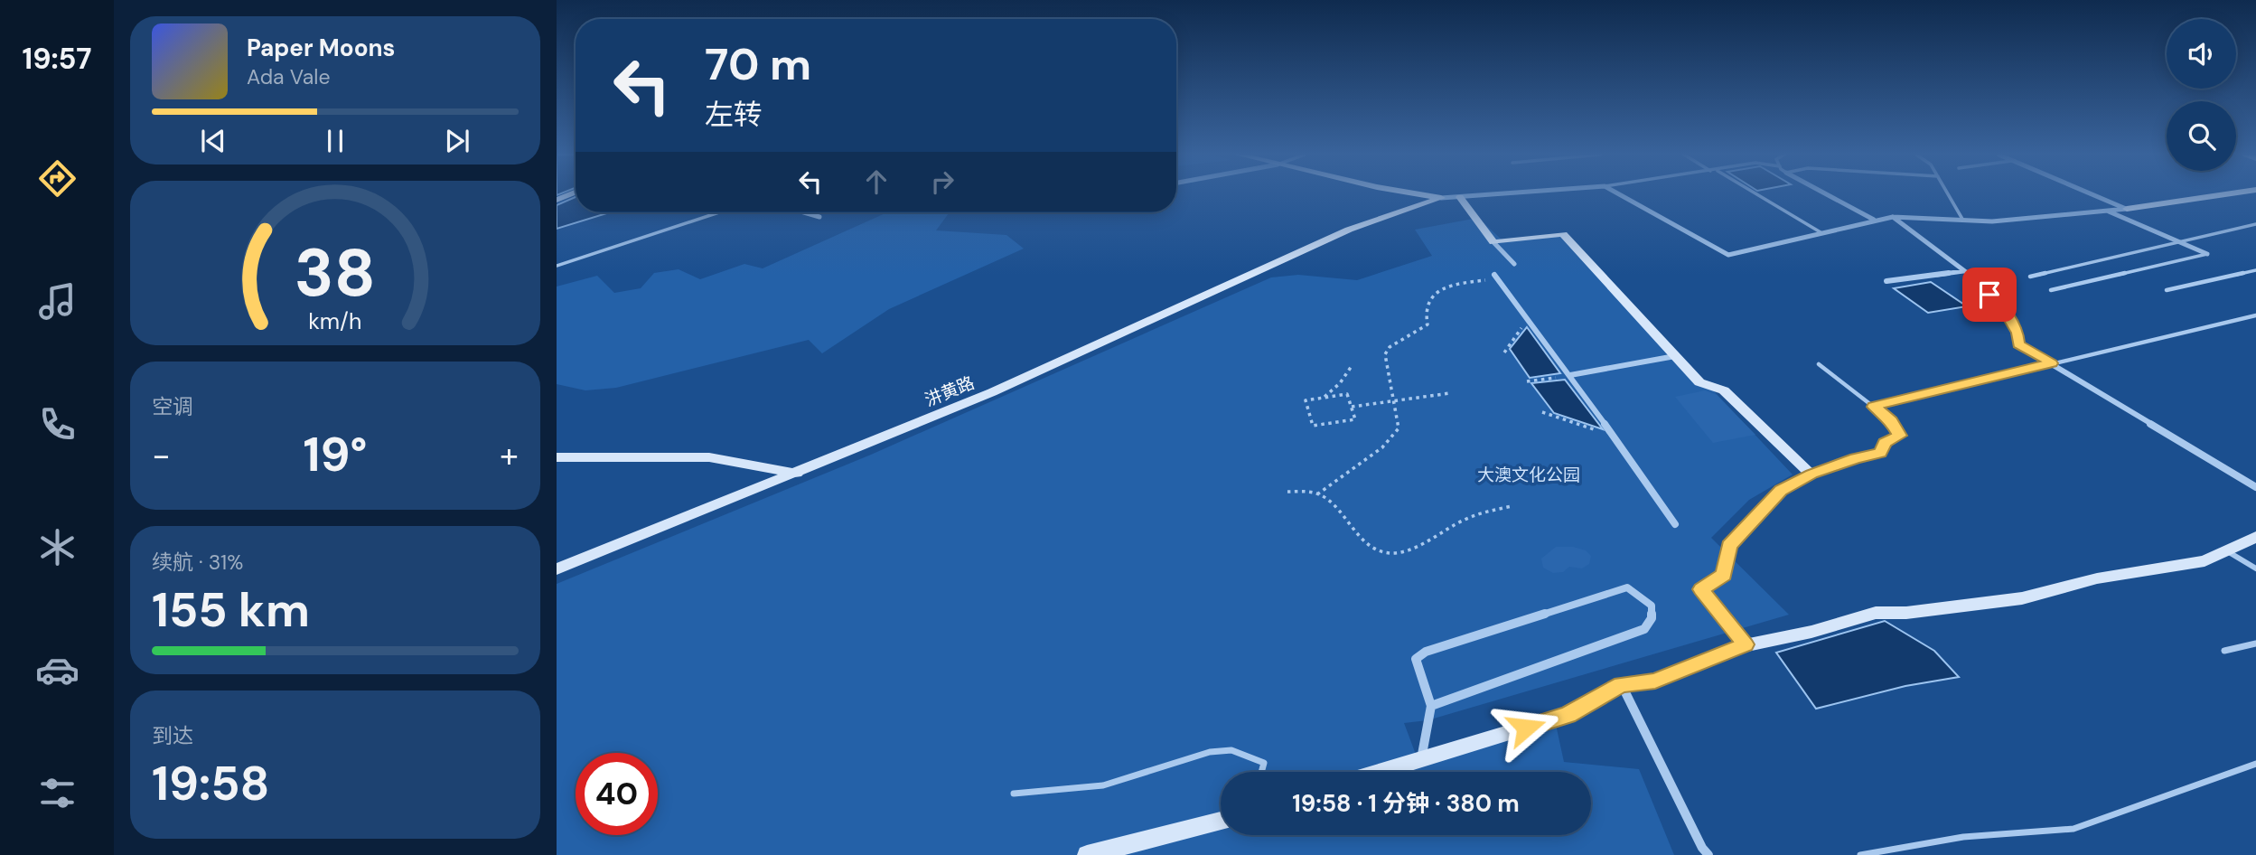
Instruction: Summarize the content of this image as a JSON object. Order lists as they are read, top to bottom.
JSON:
{
  "streets": {
    "street": ["汫黄路"]
  },
  "parks": ["大澳文化公园"],
  "page": {
    "tabs": "19:57",
    "turn": ["70 m", "左转"],
    "song": ["Paper Moons", "Ada Vale"],
    "tile": [
      "空调",
      ["续航 · 31%", "155 km"],
      ["到达", "19:58"]
    ],
    "heat": ["−", "19°", "+"],
    "limit": "40",
    "trip": "19:58 · 1 分钟 · 380 m",
    "gauge": ["38", "km/h"]
  }
}
